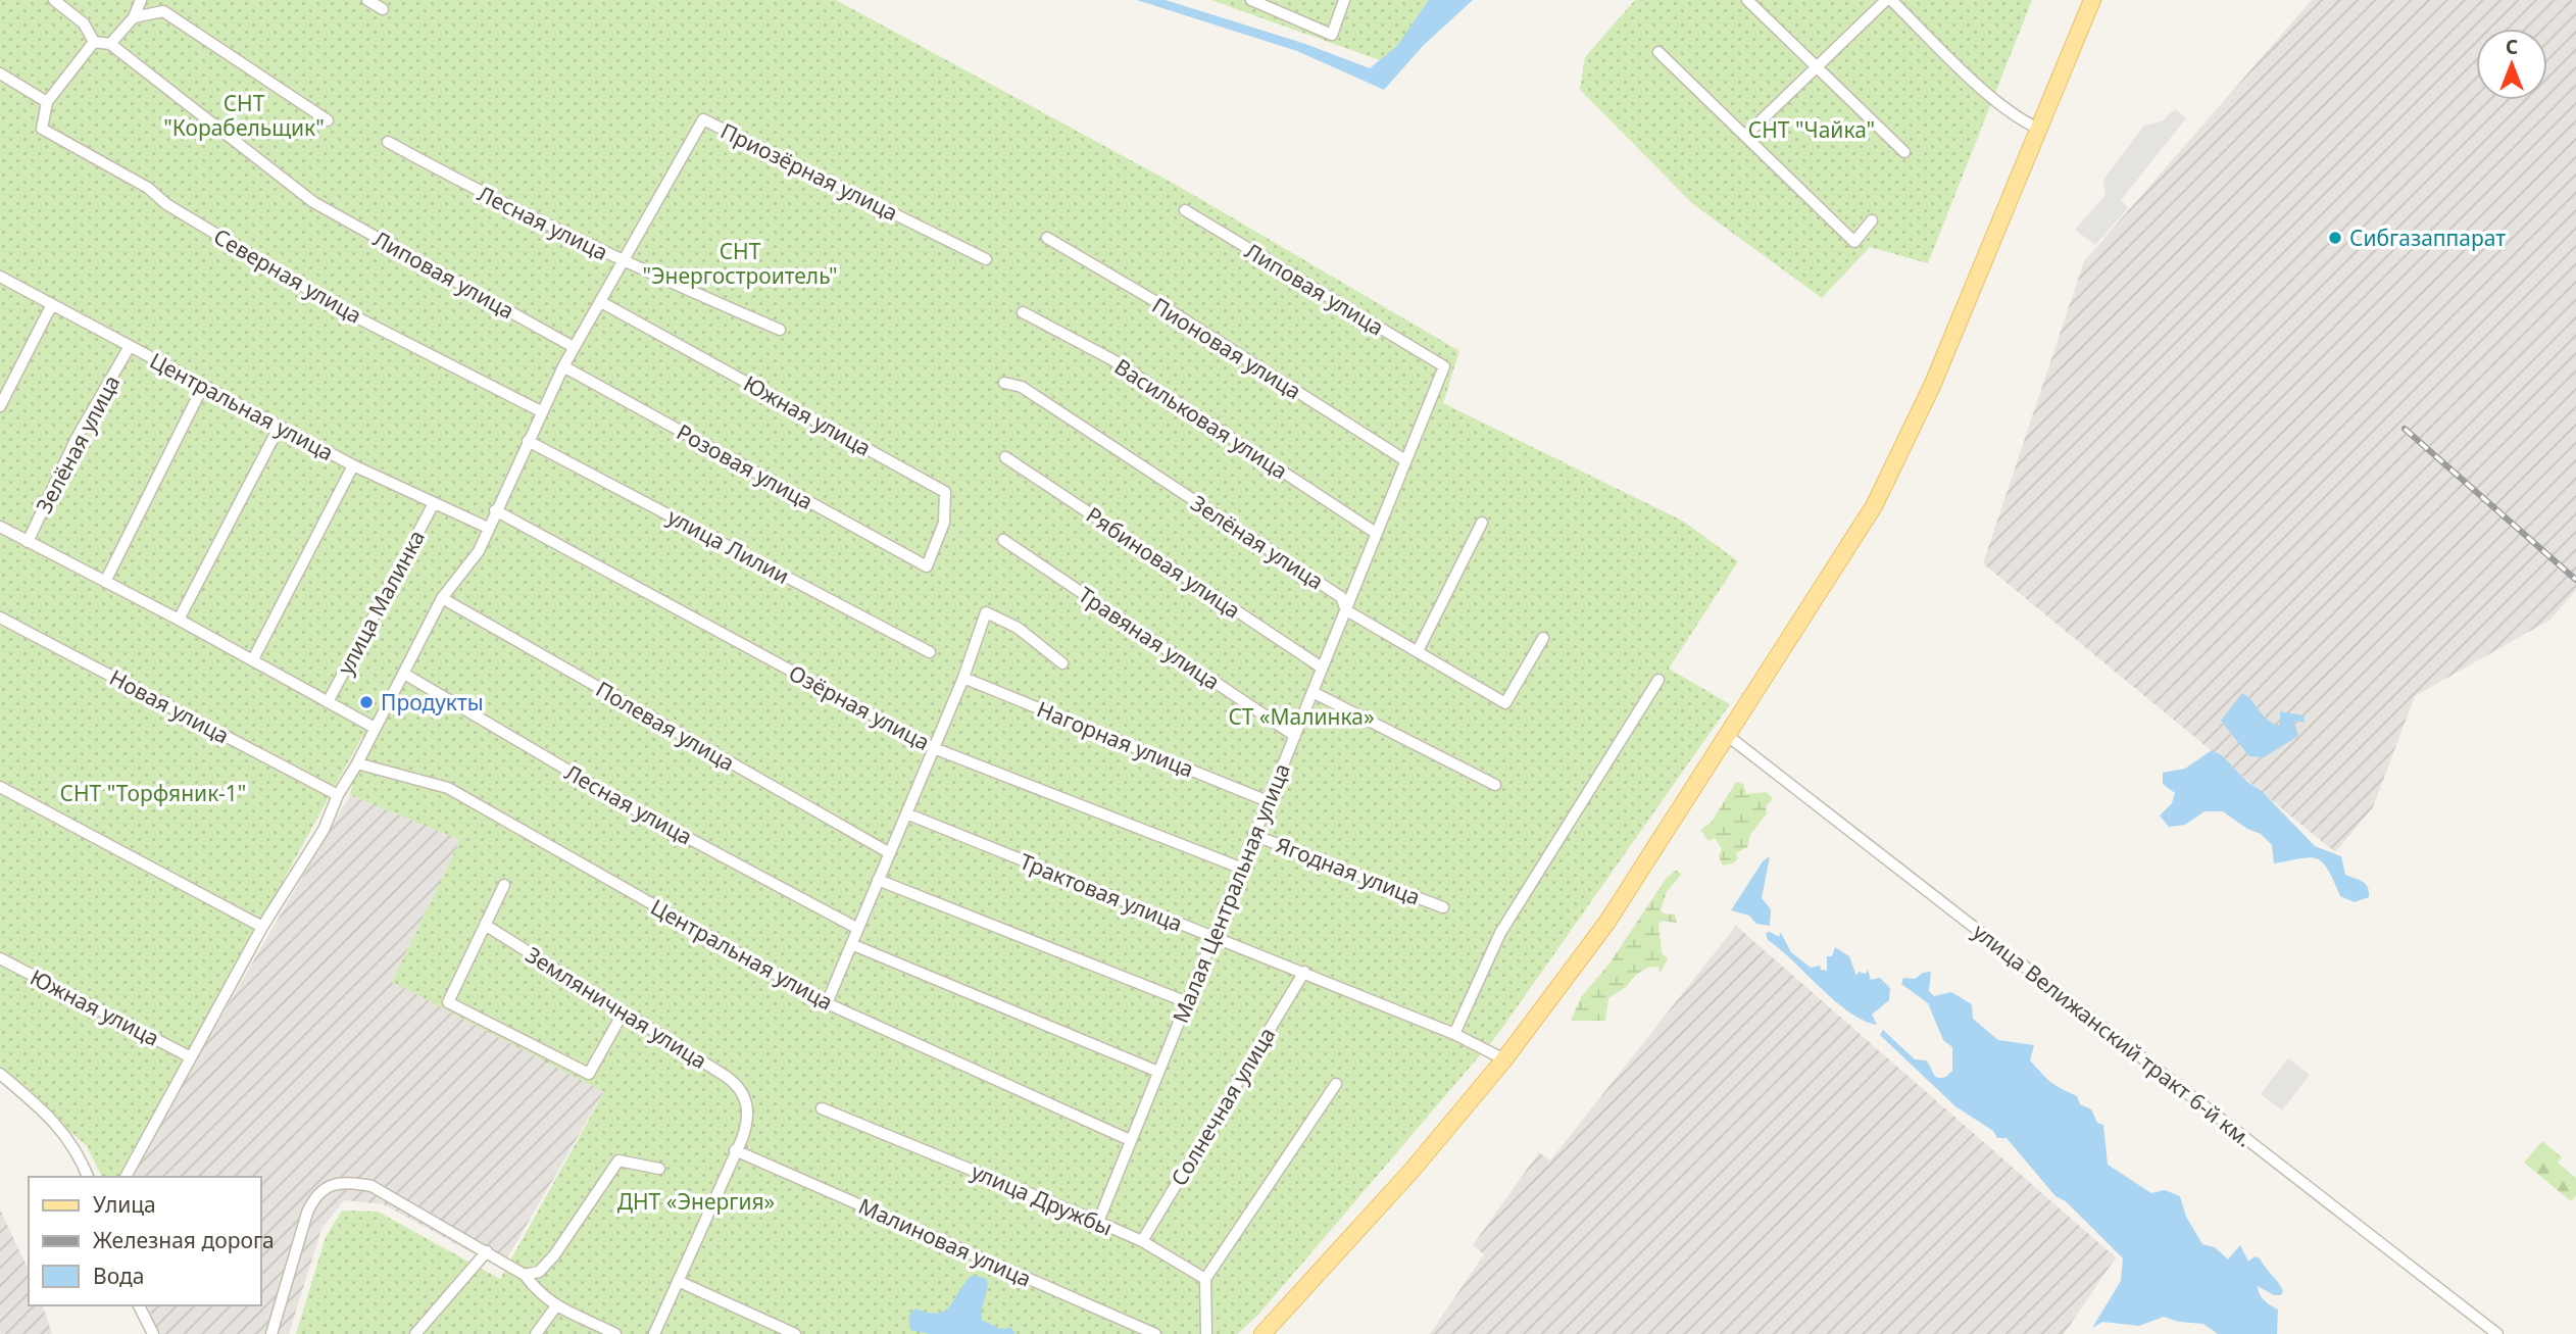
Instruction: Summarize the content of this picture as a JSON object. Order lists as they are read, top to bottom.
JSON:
{
  "streets": {
    "street": [
      "Приозёрная улица",
      "Лесная улица",
      "Липовая улица",
      "Северная улица",
      "Пионовая улица",
      "Центральная улица",
      "Южная улица",
      "Васильковая улица",
      "Зелёная улица",
      "Розовая улица",
      "улица Лилии",
      "Рябиновая улица",
      "улица Малинка",
      "Травяная улица",
      "Новая улица",
      "Озёрная улица",
      "Полевая улица",
      "Нагорная улица",
      "Ягодная улица",
      "Трактовая улица",
      "Малая Центральная улица",
      "Земляничная улица",
      "улица Велижанский тракт 6-й км.",
      "Солнечная улица",
      "улица Дружбы",
      "Малиновая улица"
    ]
  },
  "crossings": [
    ["Приозёрная улица", "Лесная улица"],
    ["Липовая улица", "Малая Центральная улица"],
    ["Пионовая улица", "Малая Центральная улица"],
    ["Центральная улица", "Зелёная улица"],
    ["Центральная улица", "улица Малинка"],
    ["Центральная улица", "Малая Центральная улица"],
    ["Южная улица", "Розовая улица"],
    ["Васильковая улица", "Малая Центральная улица"],
    ["Зелёная улица", "Малая Центральная улица"],
    ["Рябиновая улица", "Малая Центральная улица"],
    ["Травяная улица", "Малая Центральная улица"],
    ["Озёрная улица", "Малая Центральная улица"],
    ["Нагорная улица", "Малая Центральная улица"],
    ["Ягодная улица", "Малая Центральная улица"],
    ["Трактовая улица", "Малая Центральная улица"],
    ["Трактовая улица", "Солнечная улица"],
    ["Малая Центральная улица", "улица Дружбы"],
    ["Земляничная улица", "Малиновая улица"],
    ["Солнечная улица", "улица Дружбы"]
  ],
  "parks": [
    "СНТ \"Корабельщик\"",
    "СНТ \"Чайка\"",
    "СНТ \"Энергостроитель\"",
    "CТ «Малинка»",
    "СНТ \"Торфяник-1\"",
    "ДНТ «Энергия»"
  ],
  "places": ["Сибгазаппарат", "Продукты"],
  "legend": ["Улица", "Железная дорога", "Вода"],
  "north": "top"
}
